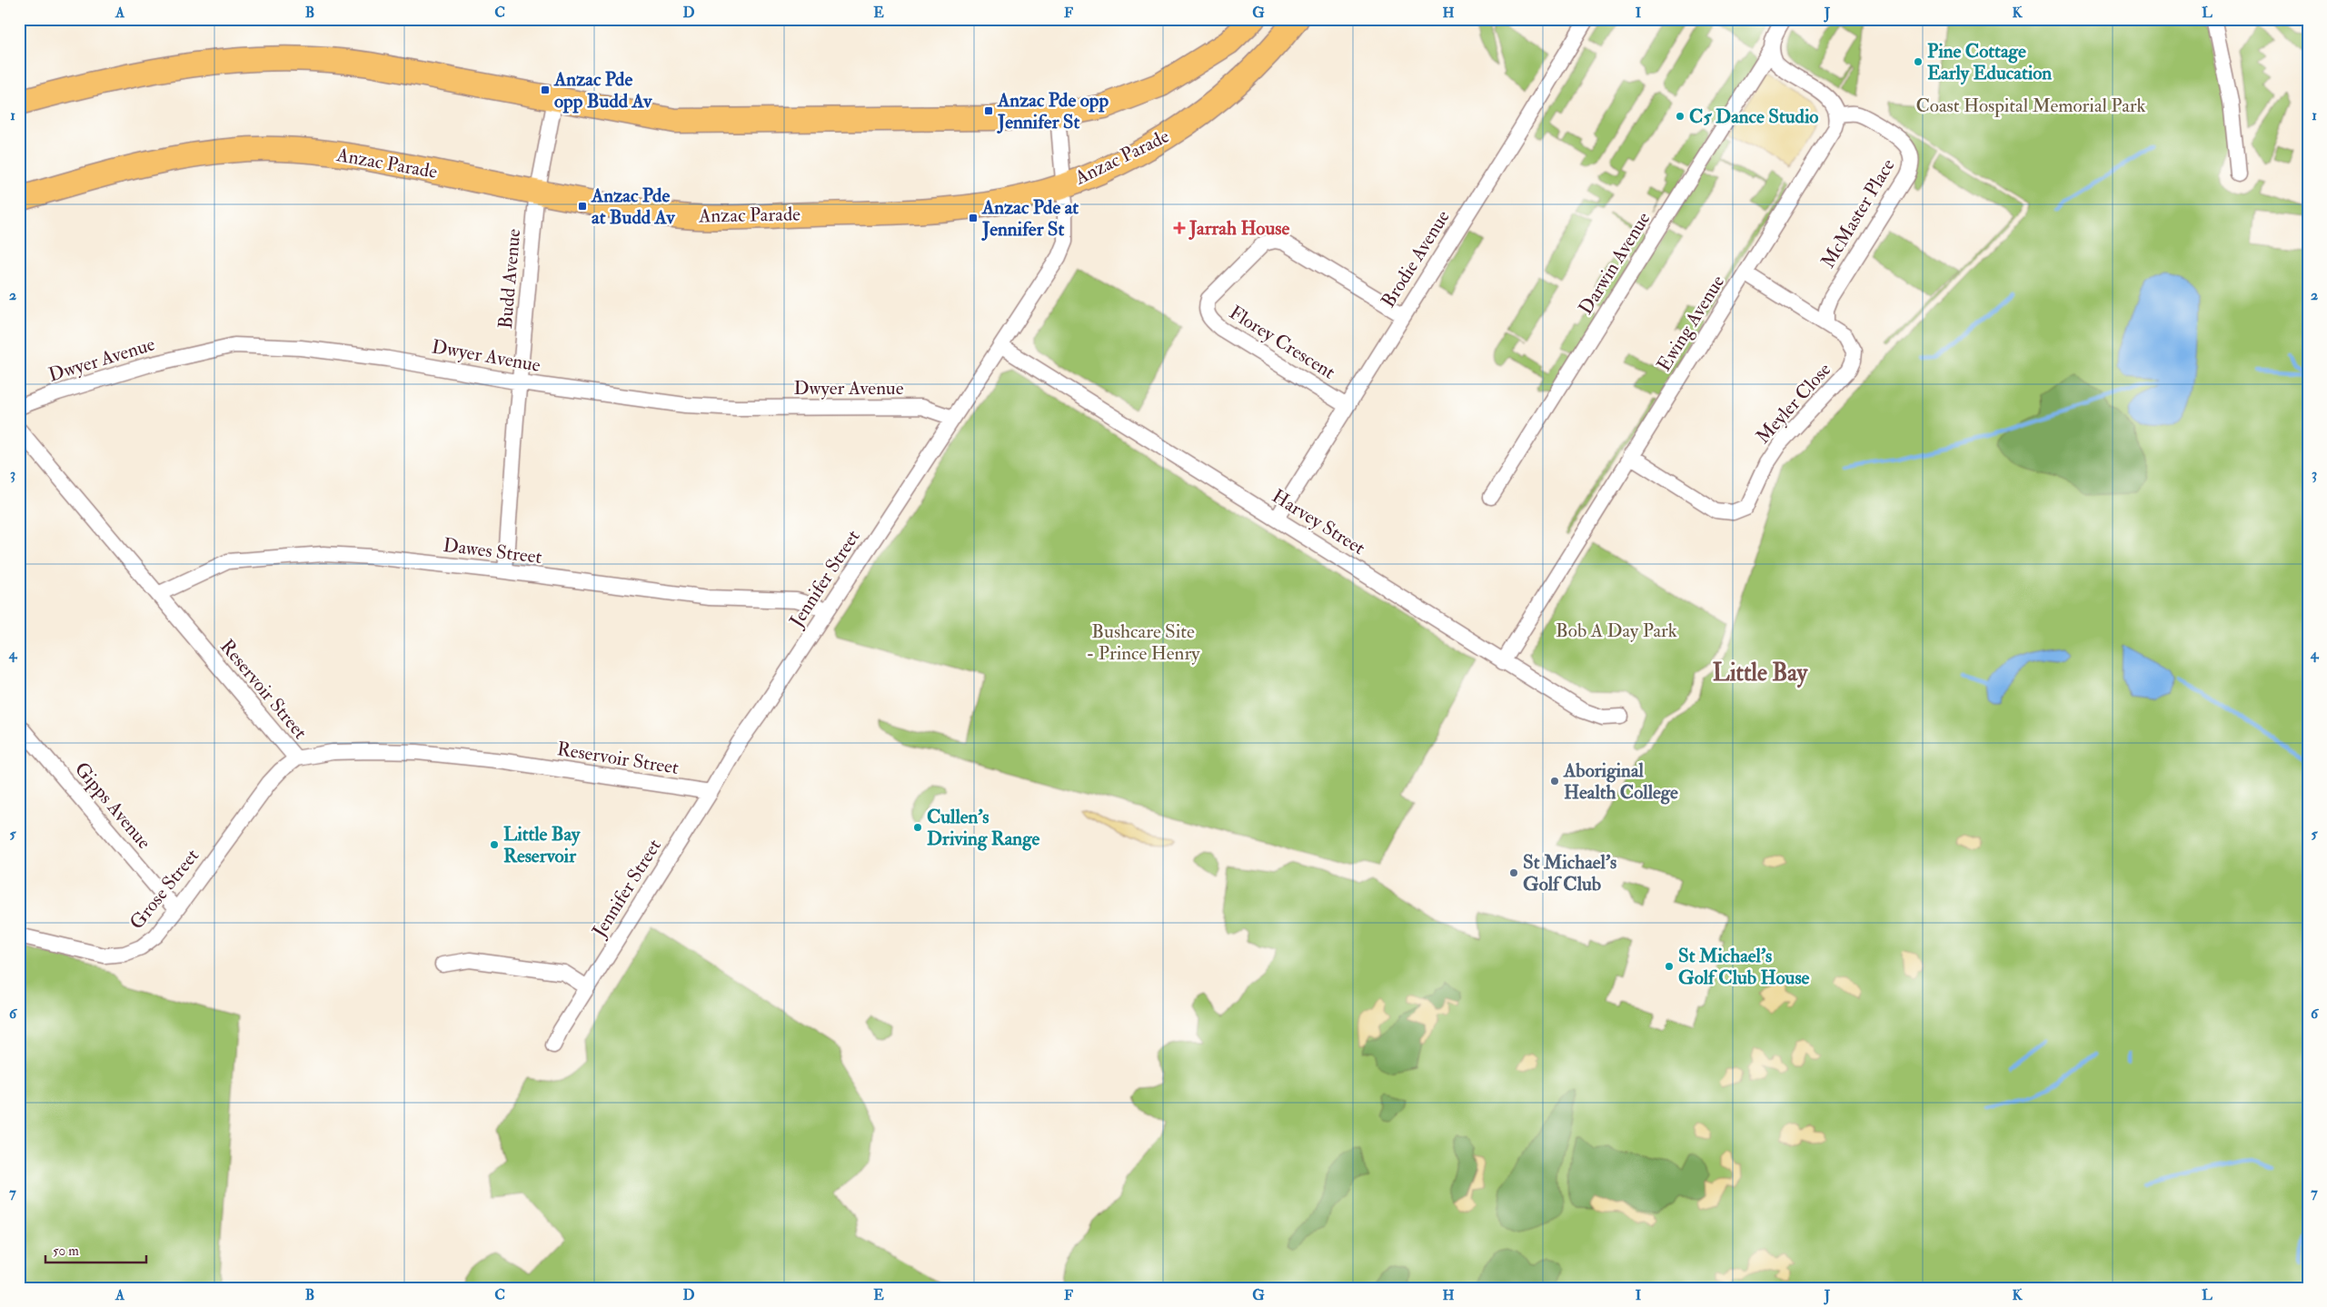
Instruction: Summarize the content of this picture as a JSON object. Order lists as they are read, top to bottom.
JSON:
{
  "streets": {
    "main road": ["Anzac Parade"],
    "street": [
      "McMaster Place",
      "Brodie Avenue",
      "Darwin Avenue",
      "Budd Avenue",
      "Ewing Avenue",
      "Florey Crescent",
      "Dwyer Avenue",
      "Meyler Close",
      "Harvey Street",
      "Dawes Street",
      "Jennifer Street",
      "Reservoir Street",
      "Gipps Avenue",
      "Grose Street"
    ]
  },
  "crossings": [
    ["Anzac Parade", "Budd Avenue"],
    ["Anzac Parade", "Jennifer Street"],
    ["McMaster Place", "Ewing Avenue"],
    ["McMaster Place", "Meyler Close"],
    ["Brodie Avenue", "Florey Crescent"],
    ["Brodie Avenue", "Harvey Street"],
    ["Budd Avenue", "Dwyer Avenue"],
    ["Budd Avenue", "Dawes Street"],
    ["Ewing Avenue", "Meyler Close"],
    ["Ewing Avenue", "Harvey Street"],
    ["Dwyer Avenue", "Jennifer Street"],
    ["Harvey Street", "Jennifer Street"],
    ["Dawes Street", "Jennifer Street"],
    ["Dawes Street", "Reservoir Street"],
    ["Jennifer Street", "Reservoir Street"],
    ["Reservoir Street", "Grose Street"],
    ["Gipps Avenue", "Grose Street"]
  ],
  "districts": ["Little Bay"],
  "parks": ["Coast Hospital Memorial Park", "Bob A Day Park", "Bushcare Site - Prince Henry"],
  "places": {
    "other": [
      "Pine Cottage Early Education",
      "C5 Dance Studio",
      "Aboriginal Health College",
      "Cullen's Driving Range",
      "Little Bay Reservoir",
      "St Michael's Golf Club",
      "St Michael's Golf Club House"
    ],
    "transit": [
      "Anzac Pde opp Budd Av",
      "Anzac Pde opp Jennifer St",
      "Anzac Pde at Budd Av",
      "Anzac Pde at Jennifer St"
    ],
    "health": ["Jarrah House"]
  },
  "scale_bar": "50 m",
  "grid": {
    "columns": [
      "A",
      "B",
      "C",
      "D",
      "E",
      "F",
      "G",
      "H",
      "I",
      "J",
      "K",
      "L"
    ],
    "rows": [
      "1",
      "2",
      "3",
      "4",
      "5",
      "6",
      "7"
    ]
  }
}
